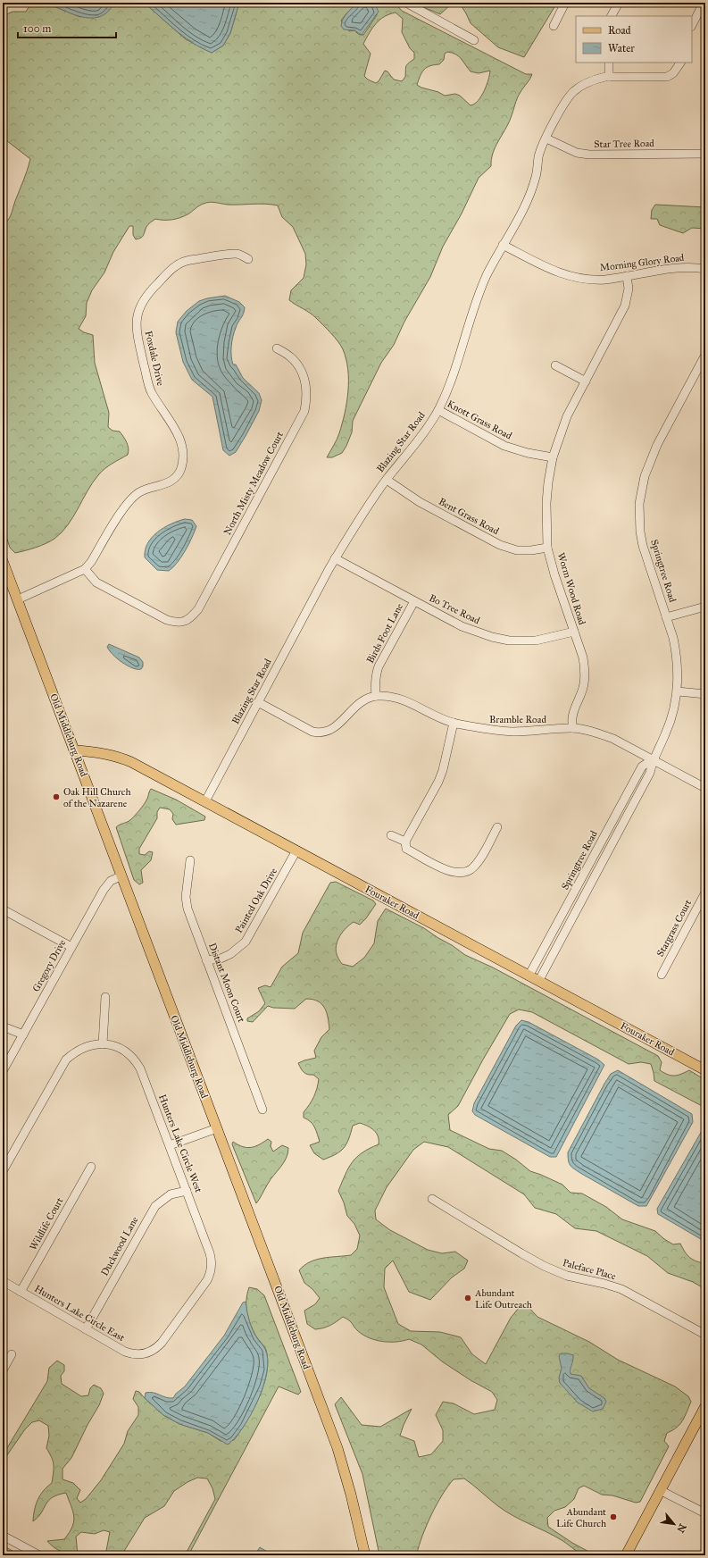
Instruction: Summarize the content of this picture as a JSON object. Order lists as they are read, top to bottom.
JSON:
{
  "streets": {
    "main road": ["Old Middleburg Road", "Fouraker Road"],
    "street": [
      "Star Tree Road",
      "Morning Glory Road",
      "Foxdale Drive",
      "Knott Grass Road",
      "Blazing Star Road",
      "North Misty Meadow Court",
      "Bent Grass Road",
      "Springtree Road",
      "Worm Wood Road",
      "Bo Tree Road",
      "Birds Foot Lane",
      "Bramble Road",
      "Painted Oak Drive",
      "Stargrass Court",
      "Gregory Drive",
      "Distant Moon Court",
      "Hunters Lake Circle West",
      "Wildlife Court",
      "Duckwood Lane",
      "Paleface Place",
      "Hunters Lake Circle East"
    ]
  },
  "crossings": [
    ["Star Tree Road", "Blazing Star Road"],
    ["Morning Glory Road", "Blazing Star Road"],
    ["Morning Glory Road", "Worm Wood Road"],
    ["Foxdale Drive", "North Misty Meadow Court"],
    ["Foxdale Drive", "Old Middleburg Road"],
    ["Knott Grass Road", "Blazing Star Road"],
    ["Knott Grass Road", "Worm Wood Road"],
    ["Blazing Star Road", "Bent Grass Road"],
    ["Blazing Star Road", "Bo Tree Road"],
    ["Blazing Star Road", "Bramble Road"],
    ["Blazing Star Road", "Fouraker Road"],
    ["Bent Grass Road", "Worm Wood Road"],
    ["Springtree Road", "Bramble Road"],
    ["Springtree Road", "Fouraker Road"],
    ["Worm Wood Road", "Bo Tree Road"],
    ["Worm Wood Road", "Bramble Road"],
    ["Bo Tree Road", "Birds Foot Lane"],
    ["Birds Foot Lane", "Bramble Road"],
    ["Old Middleburg Road", "Fouraker Road"],
    ["Old Middleburg Road", "Gregory Drive"],
    ["Painted Oak Drive", "Fouraker Road"],
    ["Painted Oak Drive", "Distant Moon Court"],
    ["Hunters Lake Circle West", "Duckwood Lane"],
    ["Hunters Lake Circle West", "Hunters Lake Circle East"],
    ["Wildlife Court", "Hunters Lake Circle East"],
    ["Duckwood Lane", "Hunters Lake Circle East"]
  ],
  "places": ["Oak Hill Church of the Nazarene", "Abundant Life Outreach", "Abundant Life Church"],
  "legend": ["Road", "Water"],
  "scale_bar": "100 m",
  "north": "bottom right"
}
